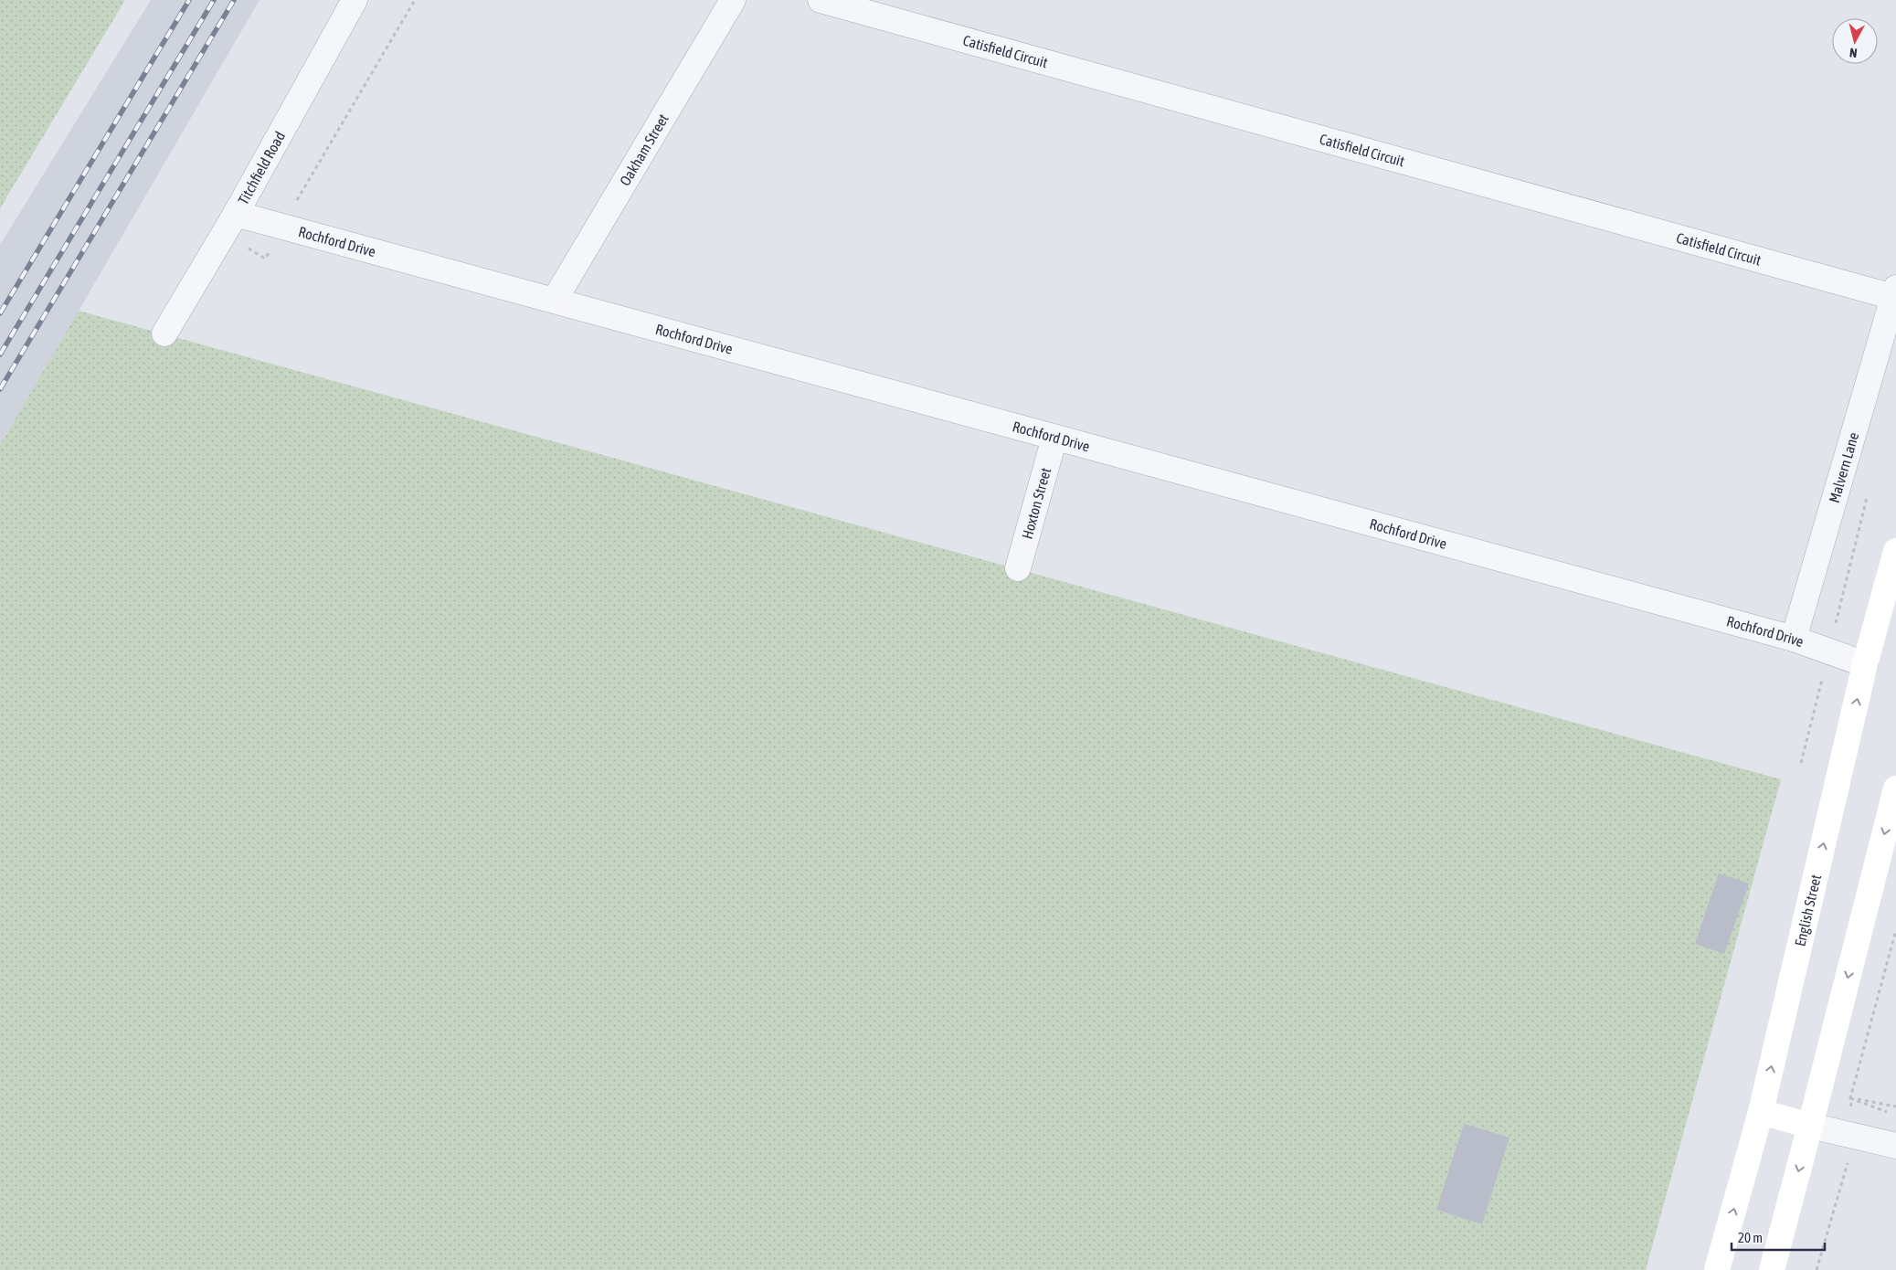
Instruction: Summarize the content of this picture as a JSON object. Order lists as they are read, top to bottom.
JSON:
{
  "streets": {
    "street": [
      "Catisfield Circuit",
      "Oakham Street",
      "Titchfield Road",
      "Rochford Drive",
      "Malvern Lane",
      "Hoxton Street",
      "English Street"
    ]
  },
  "crossings": [
    ["Catisfield Circuit", "Malvern Lane"],
    ["Oakham Street", "Rochford Drive"],
    ["Titchfield Road", "Rochford Drive"],
    ["Rochford Drive", "Malvern Lane"],
    ["Rochford Drive", "Hoxton Street"],
    ["Rochford Drive", "English Street"]
  ],
  "scale_bar": "20 m",
  "north": "bottom"
}
